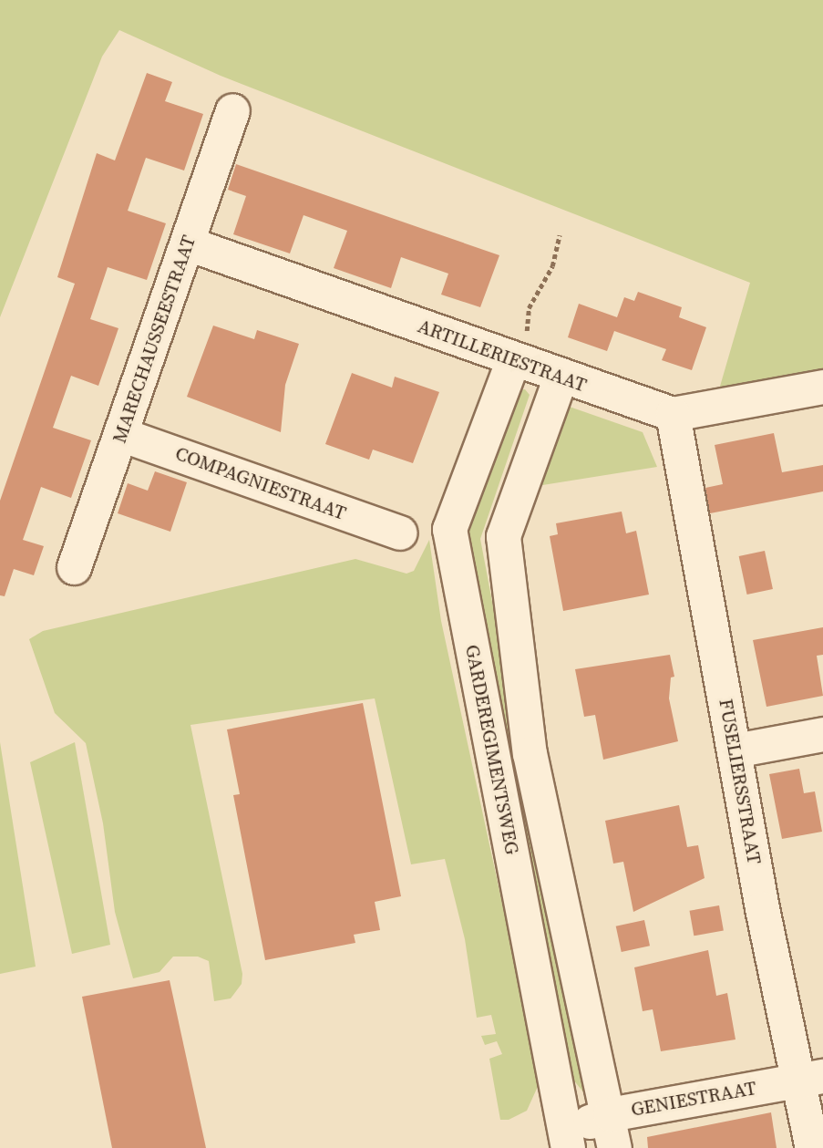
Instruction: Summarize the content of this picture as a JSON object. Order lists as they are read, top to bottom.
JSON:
{
  "streets": {
    "street": [
      "MARECHAUSSEESTRAAT",
      "ARTILLERIESTRAAT",
      "COMPAGNIESTRAAT",
      "GARDEREGIMENTSWEG",
      "FUSELIERSSTRAAT",
      "GENIESTRAAT"
    ]
  },
  "crossings": [
    ["MARECHAUSSEESTRAAT", "ARTILLERIESTRAAT"],
    ["MARECHAUSSEESTRAAT", "COMPAGNIESTRAAT"],
    ["ARTILLERIESTRAAT", "GARDEREGIMENTSWEG"],
    ["ARTILLERIESTRAAT", "FUSELIERSSTRAAT"],
    ["GARDEREGIMENTSWEG", "GENIESTRAAT"],
    ["FUSELIERSSTRAAT", "GENIESTRAAT"]
  ]
}
